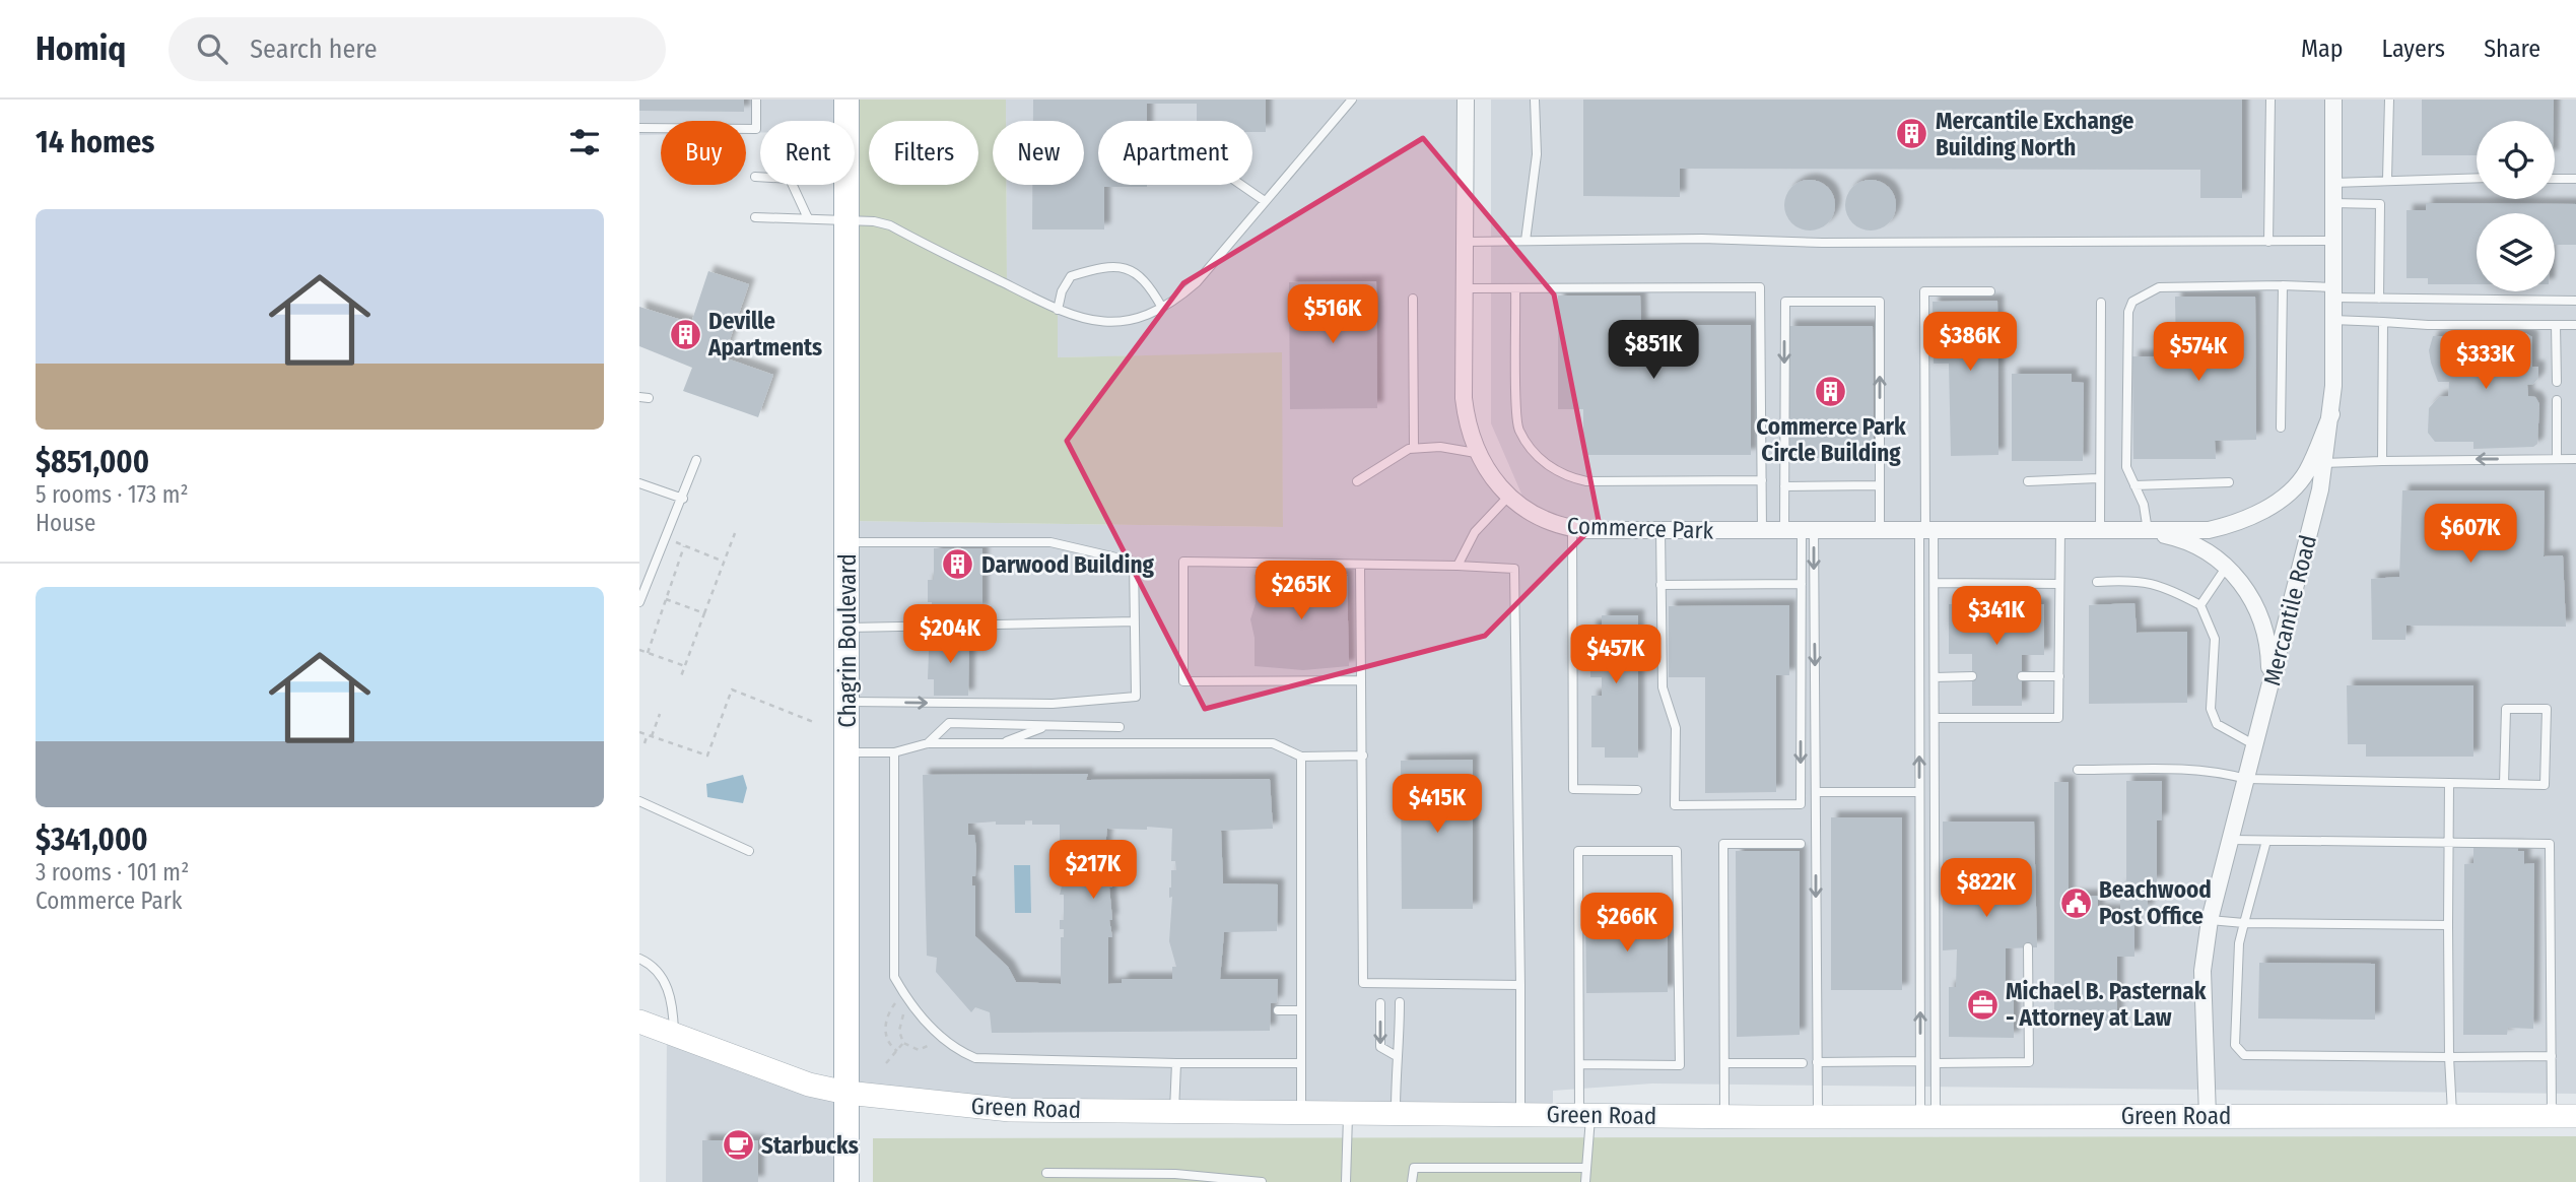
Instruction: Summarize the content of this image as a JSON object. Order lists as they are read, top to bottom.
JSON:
{
  "streets": {
    "main road": ["Chagrin Boulevard", "Green Road"],
    "street": ["Commerce Park", "Mercantile Road"]
  },
  "crossings": [
    ["Commerce Park", "Mercantile Road"],
    ["Mercantile Road", "Green Road"],
    ["Chagrin Boulevard", "Green Road"]
  ],
  "places": {
    "building": [
      "Mercantile Exchange Building North",
      "Deville Apartments",
      "Commerce Park Circle Building",
      "Darwood Building"
    ],
    "public building": ["Beachwood Post Office"],
    "office": ["Michael B. Pasternak - Attorney at Law"],
    "cafe": ["Starbucks"]
  },
  "page": {
    "header": "Homiq",
    "search": "Search here",
    "nav": ["Map", "Layers", "Share"],
    "heading": "14 homes",
    "chip": [
      "Buy",
      "Rent",
      "Filters",
      "New",
      "Apartment"
    ],
    "list": [
      {
        "name": "$851,000",
        "note": "5 rooms · 173 m² · House"
      },
      {
        "name": "$341,000",
        "note": "3 rooms · 101 m² · Commerce Park"
      }
    ],
    "price": [
      "$516K",
      "$386K",
      "$851K",
      "$574K",
      "$333K",
      "$607K",
      "$265K",
      "$341K",
      "$204K",
      "$457K",
      "$415K",
      "$217K",
      "$822K",
      "$266K"
    ]
  }
}
